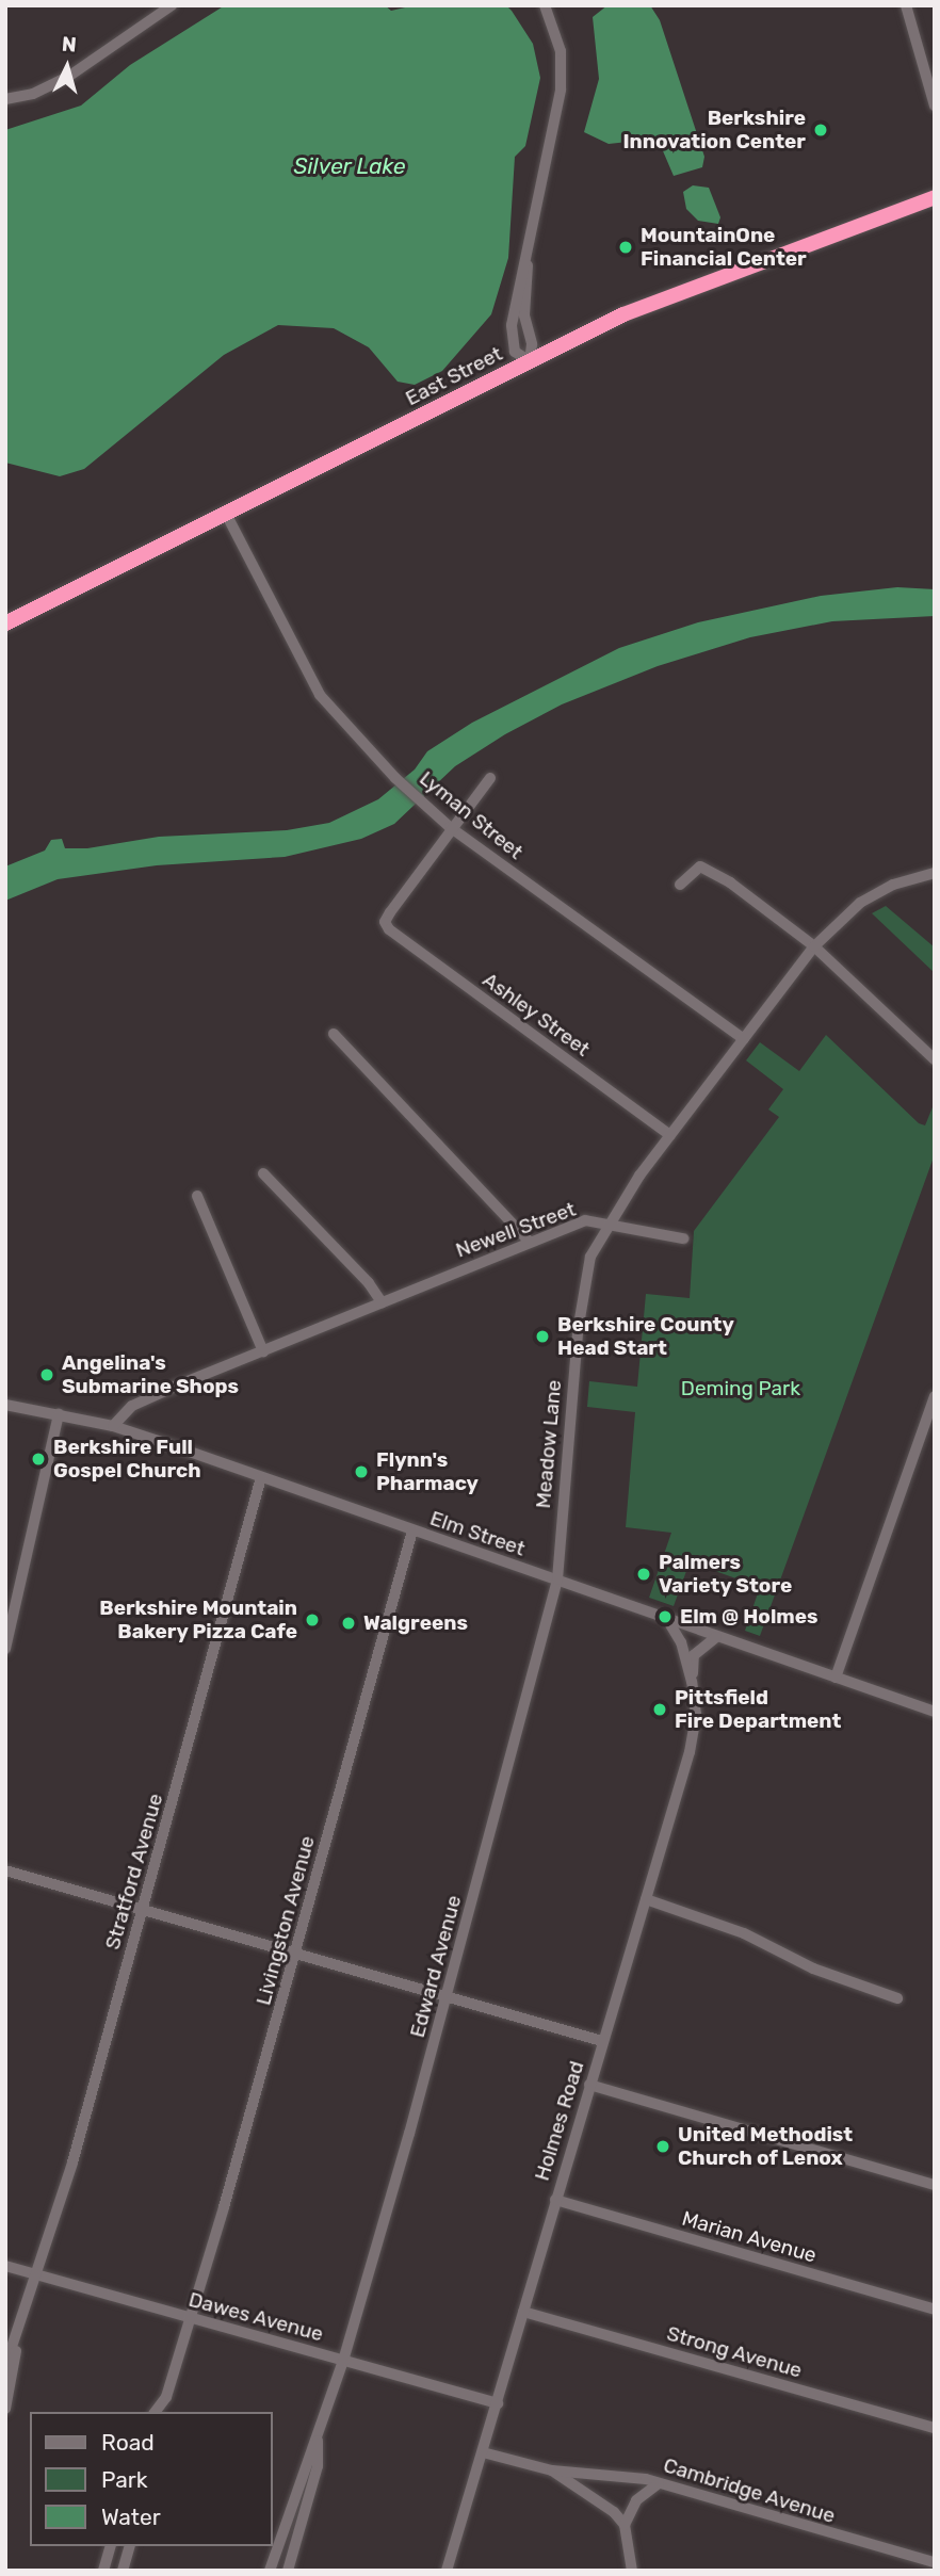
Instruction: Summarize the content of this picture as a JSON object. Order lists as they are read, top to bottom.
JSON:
{
  "streets": {
    "highway": ["East Street"],
    "street": [
      "Lyman Street",
      "Ashley Street",
      "Newell Street",
      "Meadow Lane",
      "Elm Street",
      "Stratford Avenue",
      "Livingston Avenue",
      "Edward Avenue",
      "Holmes Road",
      "Marian Avenue",
      "Dawes Avenue",
      "Strong Avenue",
      "Cambridge Avenue"
    ]
  },
  "crossings": [
    ["East Street", "Lyman Street"],
    ["Lyman Street", "Ashley Street"],
    ["Lyman Street", "Newell Street"],
    ["Ashley Street", "Newell Street"],
    ["Newell Street", "Meadow Lane"],
    ["Newell Street", "Elm Street"],
    ["Meadow Lane", "Elm Street"],
    ["Meadow Lane", "Edward Avenue"],
    ["Elm Street", "Stratford Avenue"],
    ["Elm Street", "Livingston Avenue"],
    ["Elm Street", "Edward Avenue"],
    ["Elm Street", "Holmes Road"],
    ["Stratford Avenue", "Dawes Avenue"],
    ["Livingston Avenue", "Dawes Avenue"],
    ["Edward Avenue", "Dawes Avenue"],
    ["Holmes Road", "Marian Avenue"],
    ["Holmes Road", "Dawes Avenue"],
    ["Holmes Road", "Strong Avenue"]
  ],
  "water": ["Silver Lake"],
  "parks": ["Deming Park"],
  "places": [
    "Berkshire Innovation Center",
    "MountainOne Financial Center",
    "Berkshire County Head Start",
    "Angelina's Submarine Shops",
    "Berkshire Full Gospel Church",
    "Flynn's Pharmacy",
    "Palmers Variety Store",
    "Elm @ Holmes",
    "Berkshire Mountain Bakery Pizza Cafe",
    "Walgreens",
    "Pittsfield Fire Department",
    "United Methodist Church of Lenox"
  ],
  "legend": ["Road", "Park", "Water"],
  "north": "top"
}
